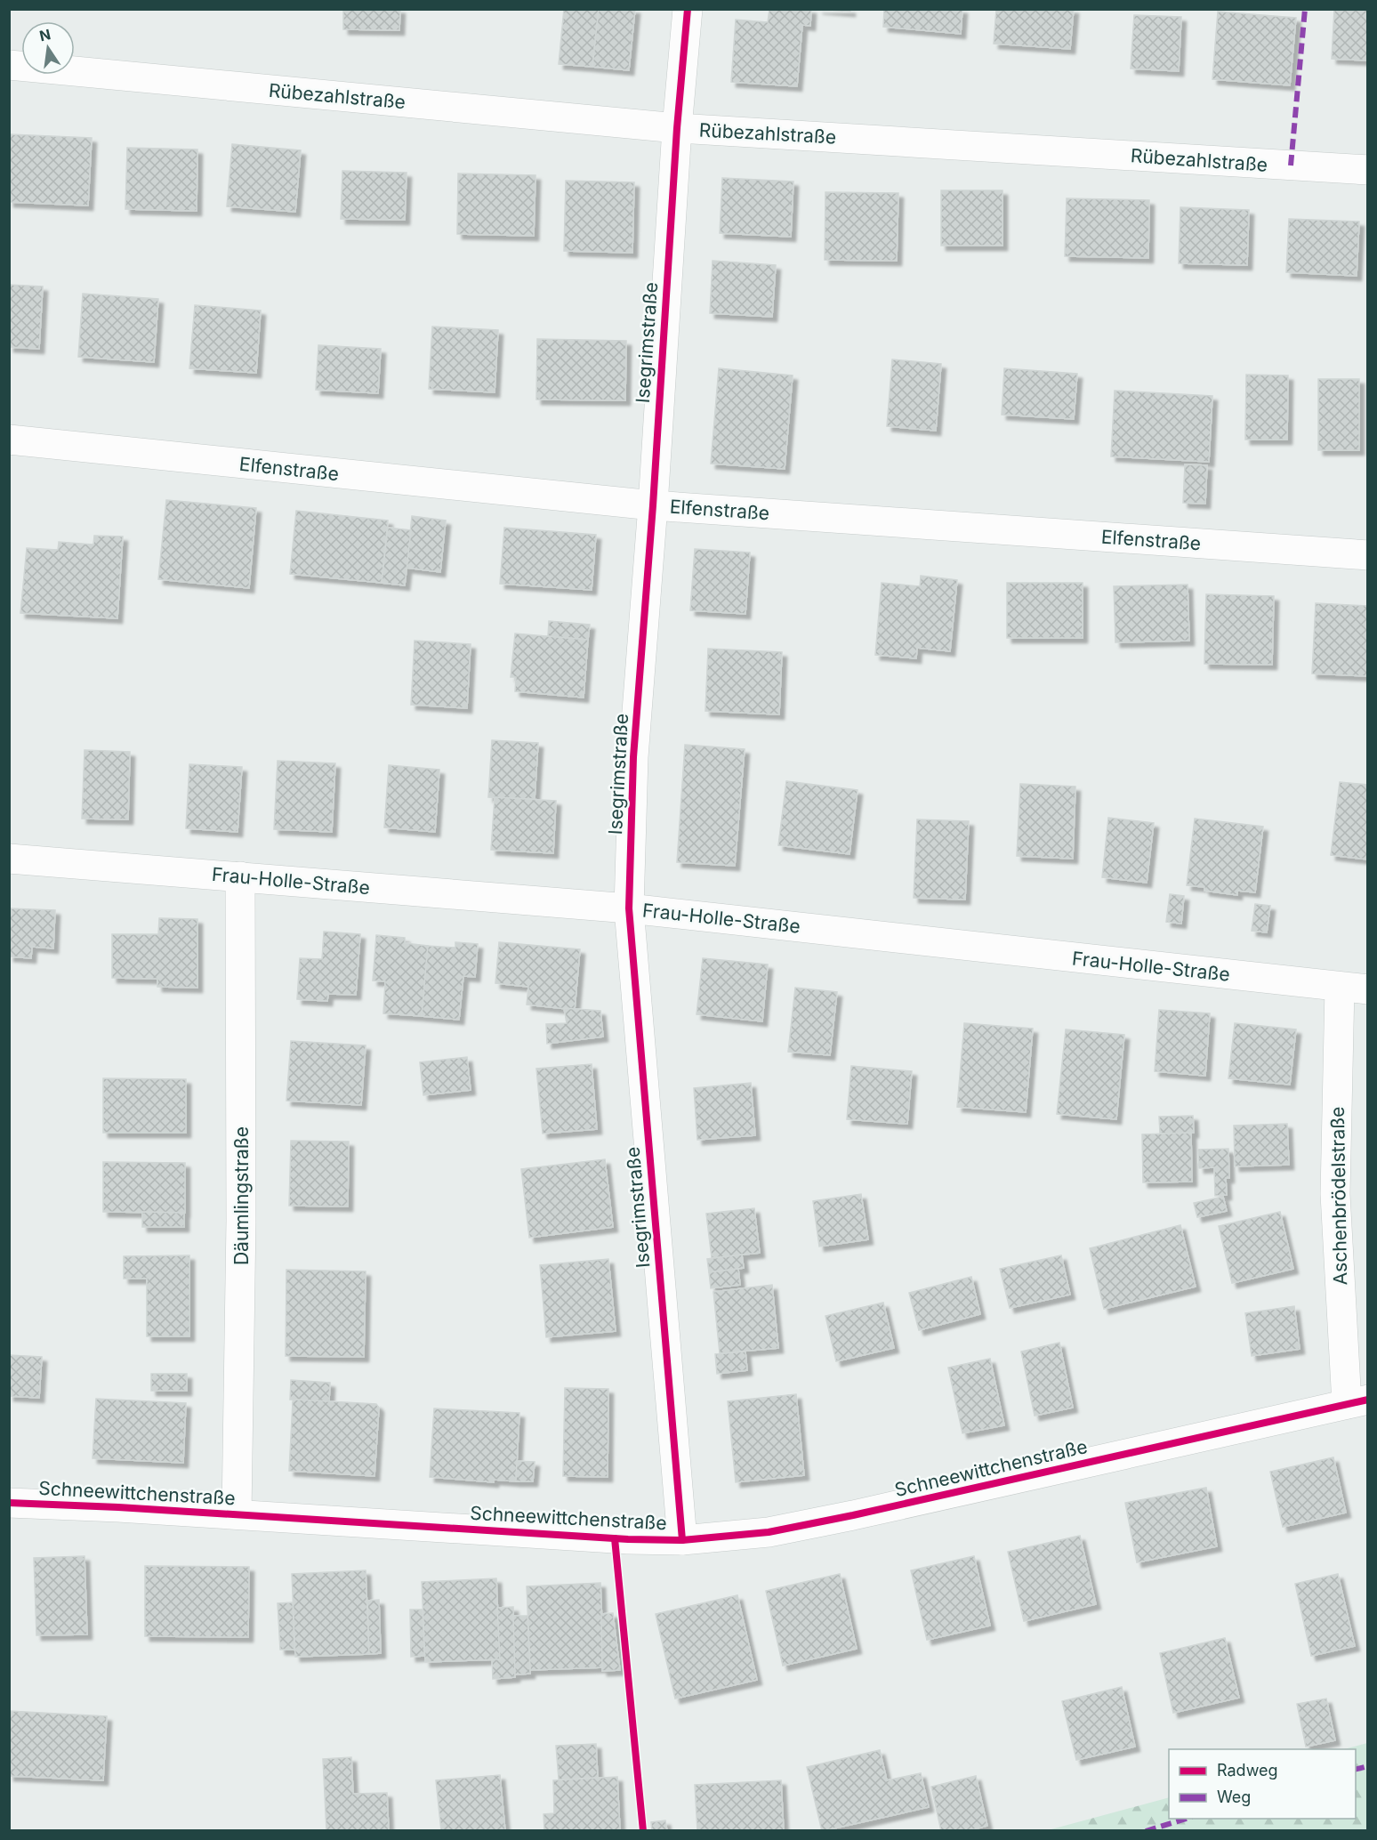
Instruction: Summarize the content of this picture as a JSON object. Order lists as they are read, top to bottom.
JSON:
{
  "streets": {
    "street": [
      "Rübezahlstraße",
      "Isegrimstraße",
      "Elfenstraße",
      "Frau-Holle-Straße",
      "Däumlingstraße",
      "Aschenbrödelstraße",
      "Schneewittchenstraße"
    ]
  },
  "crossings": [
    ["Rübezahlstraße", "Isegrimstraße"],
    ["Isegrimstraße", "Elfenstraße"],
    ["Isegrimstraße", "Frau-Holle-Straße"],
    ["Isegrimstraße", "Schneewittchenstraße"],
    ["Frau-Holle-Straße", "Däumlingstraße"],
    ["Frau-Holle-Straße", "Aschenbrödelstraße"],
    ["Däumlingstraße", "Schneewittchenstraße"],
    ["Aschenbrödelstraße", "Schneewittchenstraße"]
  ],
  "legend": ["Radweg", "Weg"],
  "north": "top"
}
